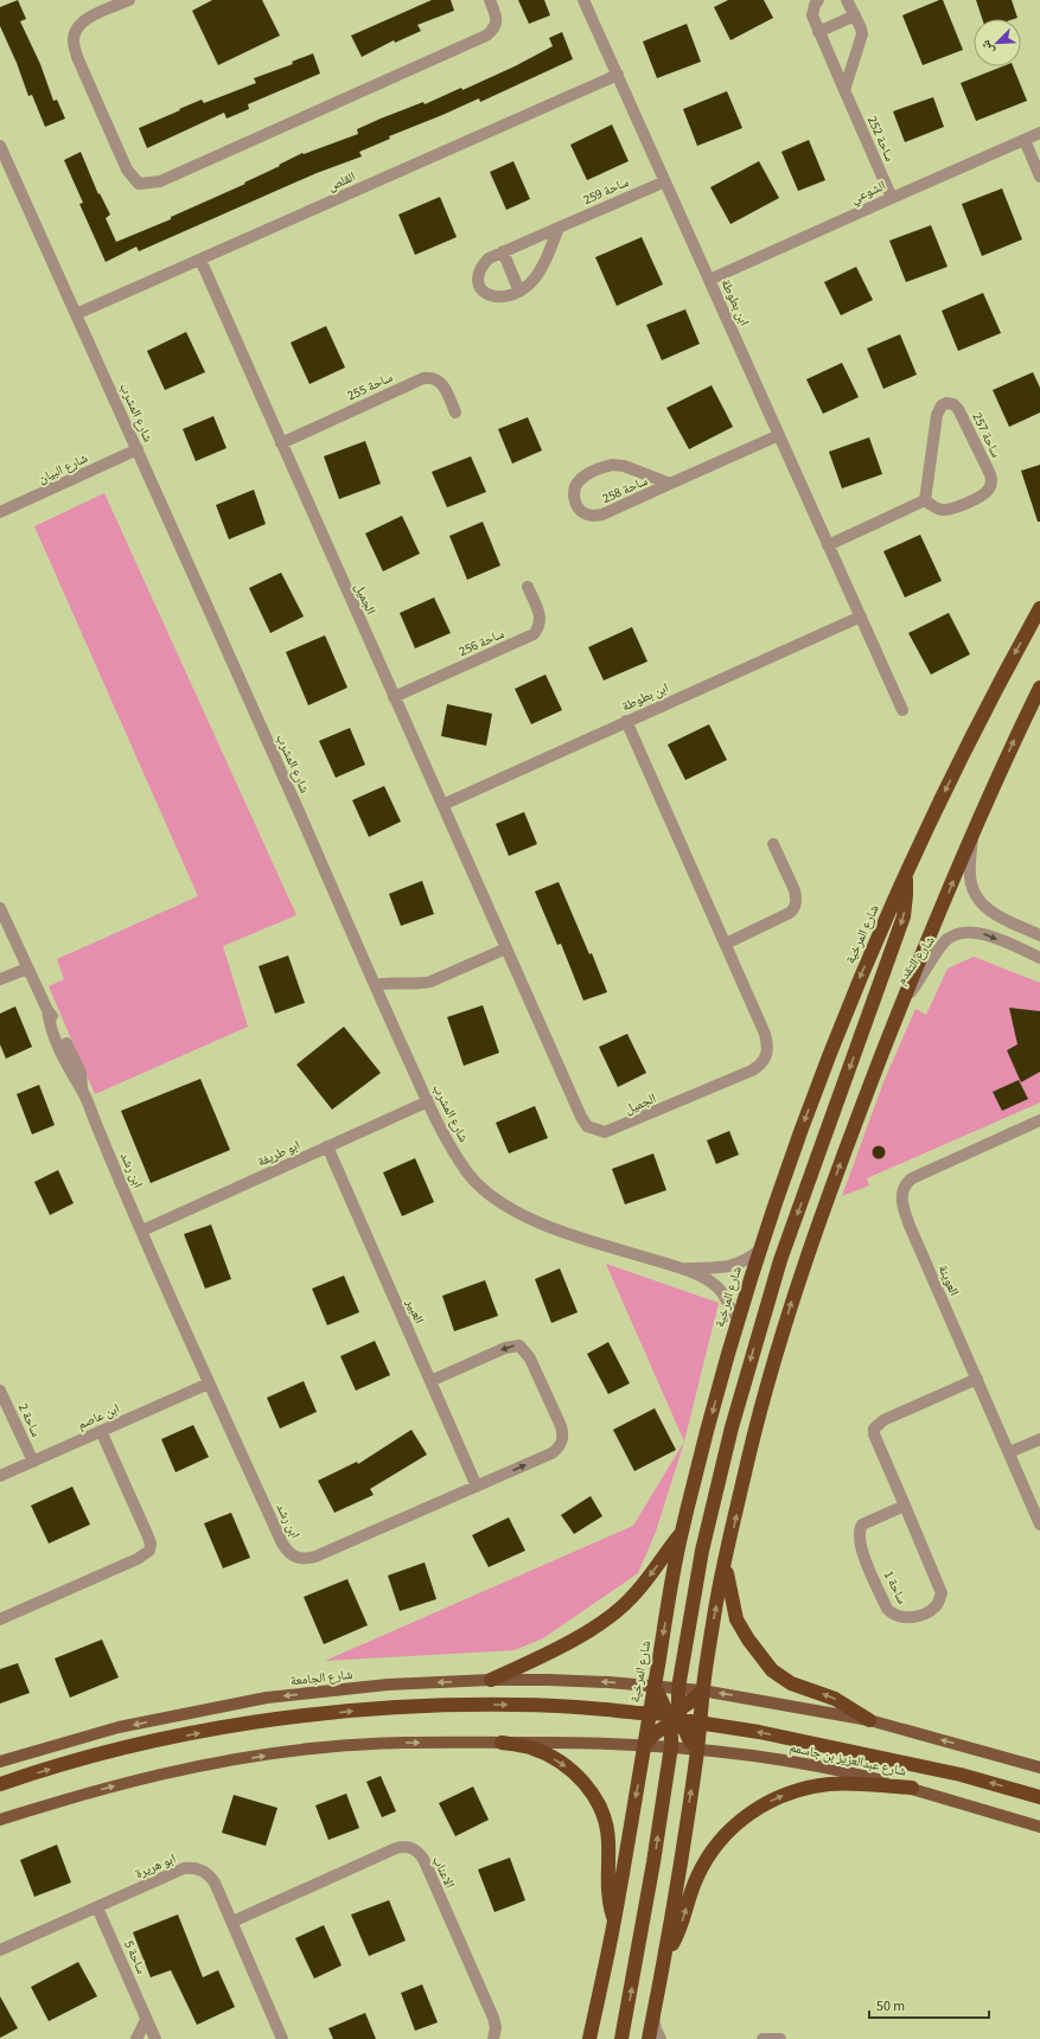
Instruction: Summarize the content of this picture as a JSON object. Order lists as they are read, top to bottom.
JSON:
{
  "streets": {
    "highway": ["شارع المرخية"],
    "main road": ["شارع الجامعة", "شارع عبدالعزيز بن جاسمم"],
    "street": [
      "ساحة 252",
      "القلص",
      "ساحة 259",
      "الشوعي",
      "ابن بطوطة",
      "ساحة 255",
      "شارع المشرب",
      "ساحة 257",
      "شارع البيان",
      "ساحة 258",
      "الجميل",
      "ساحة 256",
      "شارع التقدم",
      "ابو طريفة",
      "ابن رشد",
      "العوينة",
      "العبير",
      "ابن عاصم",
      "ساحة 2",
      "ساحة 1",
      "ابو هريرة",
      "الاعناب",
      "ساحة 5"
    ]
  },
  "crossings": [
    ["ساحة 252", "الشوعي"],
    ["القلص", "ابن بطوطة"],
    ["القلص", "شارع المشرب"],
    ["القلص", "الجميل"],
    ["ساحة 259", "ابن بطوطة"],
    ["الشوعي", "ابن بطوطة"],
    ["ابن بطوطة", "ساحة 258"],
    ["ابن بطوطة", "الجميل"],
    ["ساحة 255", "الجميل"],
    ["شارع المشرب", "شارع البيان"],
    ["شارع المشرب", "شارع المرخية"],
    ["شارع المشرب", "ابو طريفة"],
    ["الجميل", "ساحة 256"],
    ["شارع المرخية", "شارع الجامعة"],
    ["شارع المرخية", "شارع عبدالعزيز بن جاسمم"],
    ["ابو طريفة", "ابن رشد"],
    ["ابو طريفة", "العبير"],
    ["ابن رشد", "العبير"],
    ["ابن رشد", "ابن عاصم"],
    ["العوينة", "ساحة 1"],
    ["ابن عاصم", "ساحة 2"],
    ["ابو هريرة", "الاعناب"],
    ["ابو هريرة", "ساحة 5"]
  ],
  "one_way": ["شارع التقدم"],
  "scale_bar": "50 m",
  "north": "bottom left"
}
